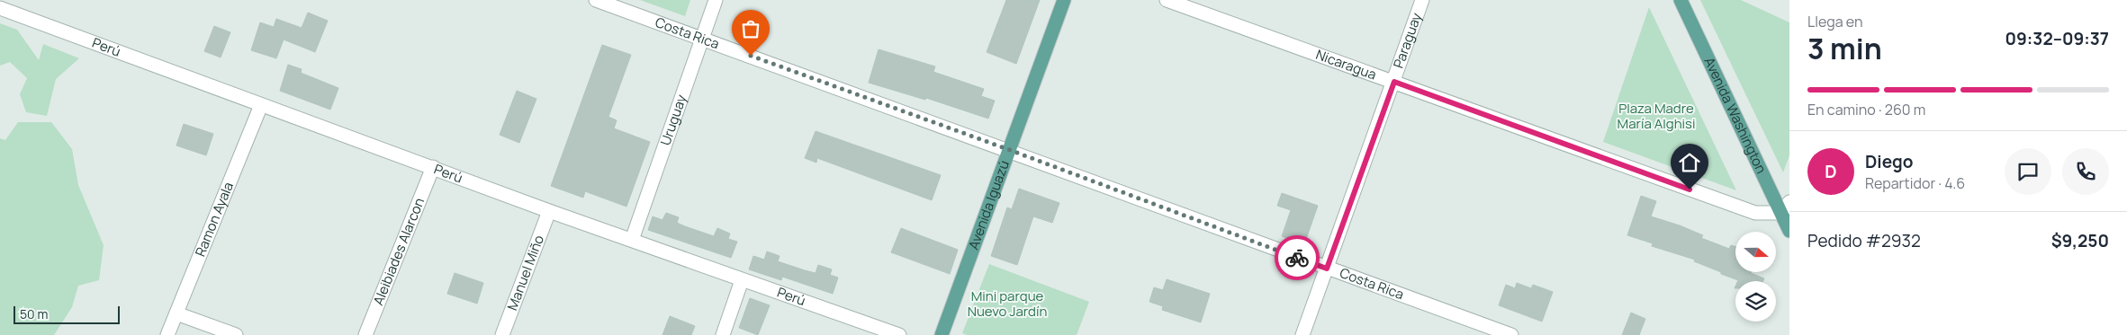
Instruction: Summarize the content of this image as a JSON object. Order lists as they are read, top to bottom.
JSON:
{
  "streets": {
    "main road": ["Avenida Washington", "Avenida Iguazú"],
    "street": [
      "Costa Rica",
      "Paraguay",
      "Perú",
      "Nicaragua",
      "Uruguay",
      "Ramon Ayala",
      "Aleibiades Alarcon",
      "Manuel Miño"
    ]
  },
  "crossings": [
    ["Costa Rica", "Paraguay"],
    ["Costa Rica", "Uruguay"],
    ["Costa Rica", "Avenida Iguazú"],
    ["Paraguay", "Nicaragua"],
    ["Perú", "Uruguay"],
    ["Perú", "Ramon Ayala"],
    ["Perú", "Aleibiades Alarcon"],
    ["Perú", "Manuel Miño"],
    ["Nicaragua", "Avenida Washington"]
  ],
  "parks": ["Plaza Madre María Alghisi", "Mini parque Nuevo Jardín"],
  "scale_bar": "50 m",
  "north": "right",
  "page": {
    "heading": ["3 min", "Llega en", "09:32–09:37"],
    "panel": [
      "Diego",
      "Repartidor · 4.6",
      "Pedido #2932",
      "$9,250"
    ],
    "bar": "En camino · 260 m",
    "round": "D",
    "scale": "50 m"
  }
}
